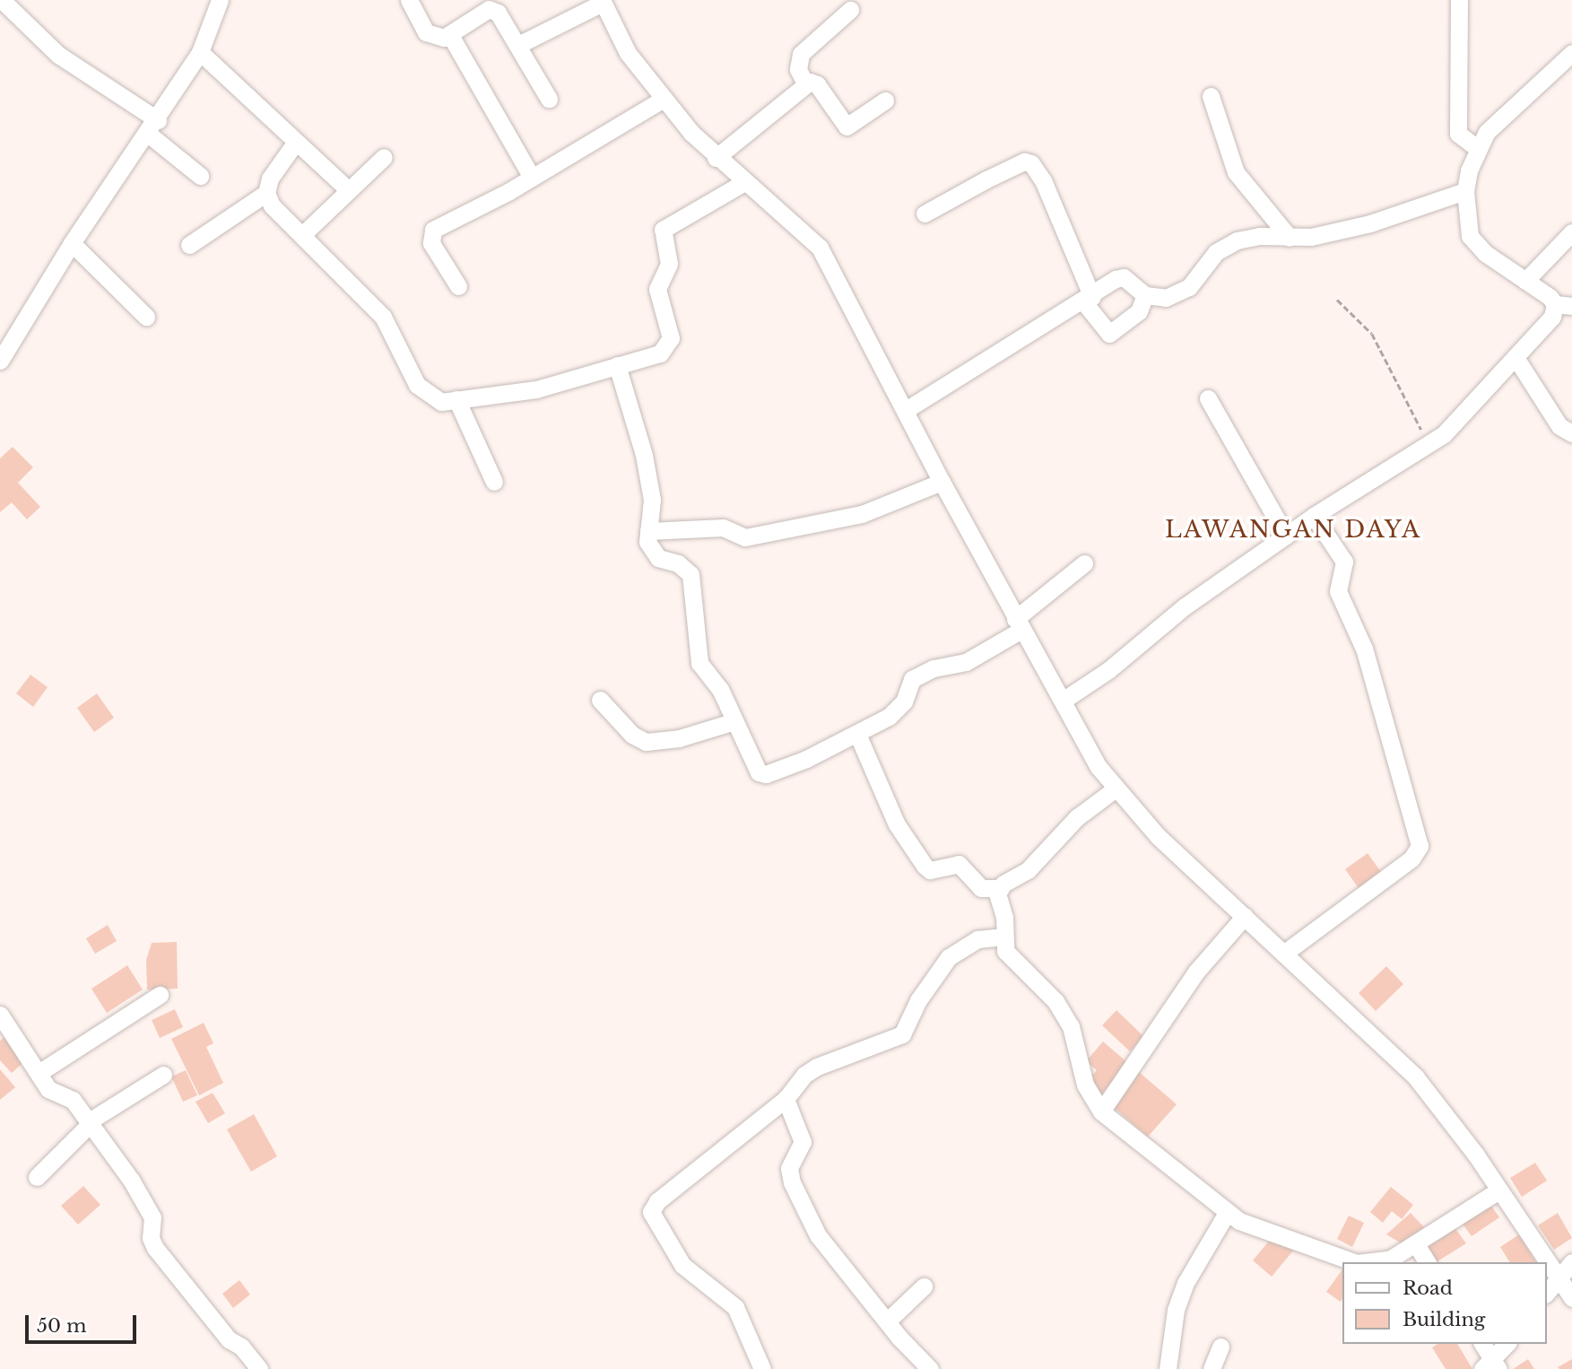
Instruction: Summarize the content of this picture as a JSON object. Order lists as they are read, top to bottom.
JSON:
{
  "districts": ["LAWANGAN DAYA"],
  "legend": ["Road", "Building"],
  "scale_bar": "50 m"
}
